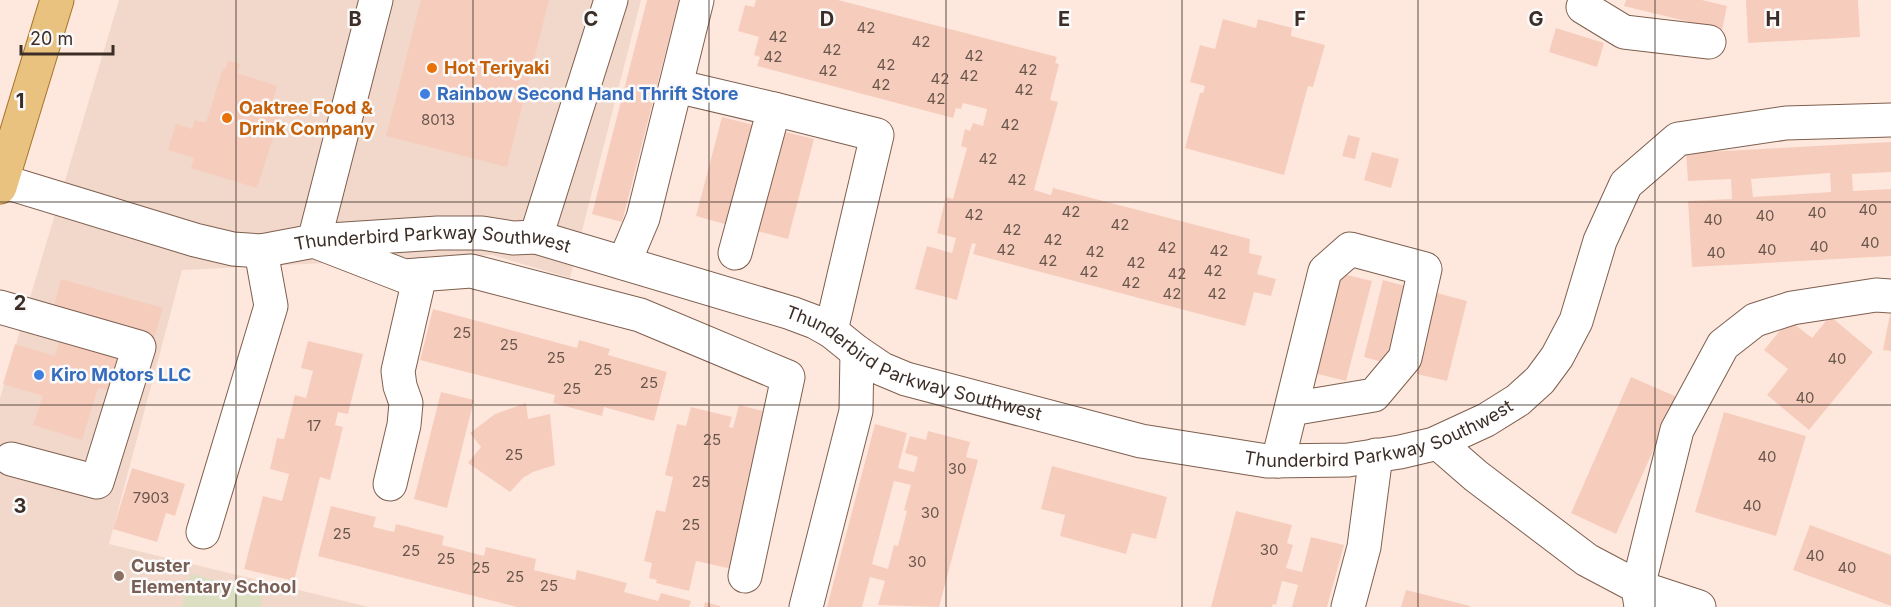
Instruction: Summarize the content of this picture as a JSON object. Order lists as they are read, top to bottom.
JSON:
{
  "streets": {
    "street": ["Thunderbird Parkway Southwest"]
  },
  "places": [
    "Hot Teriyaki",
    "Rainbow Second Hand Thrift Store",
    "Oaktree Food & Drink Company",
    "Kiro Motors LLC",
    "Custer Elementary School"
  ],
  "house_numbers": [
    "42",
    "42",
    "42",
    "42",
    "42",
    "42",
    "42",
    "42",
    "42",
    "42",
    "42",
    "42",
    "42",
    "42",
    "8013",
    "42",
    "42",
    "42",
    "40",
    "42",
    "40",
    "42",
    "40",
    "40",
    "42",
    "42",
    "42",
    "40",
    "40",
    "42",
    "42",
    "40",
    "42",
    "42",
    "40",
    "42",
    "42",
    "42",
    "42",
    "42",
    "42",
    "42",
    "42",
    "25",
    "25",
    "25",
    "40",
    "25",
    "25",
    "25",
    "40",
    "17",
    "25",
    "25",
    "40",
    "30",
    "25",
    "7903",
    "40",
    "30",
    "25",
    "25",
    "30",
    "25",
    "40",
    "25",
    "30",
    "25",
    "40",
    "25",
    "25"
  ],
  "scale_bar": "20 m",
  "grid": {
    "columns": [
      "B",
      "C",
      "D",
      "E",
      "F",
      "G",
      "H"
    ],
    "rows": ["1", "2", "3"]
  }
}
